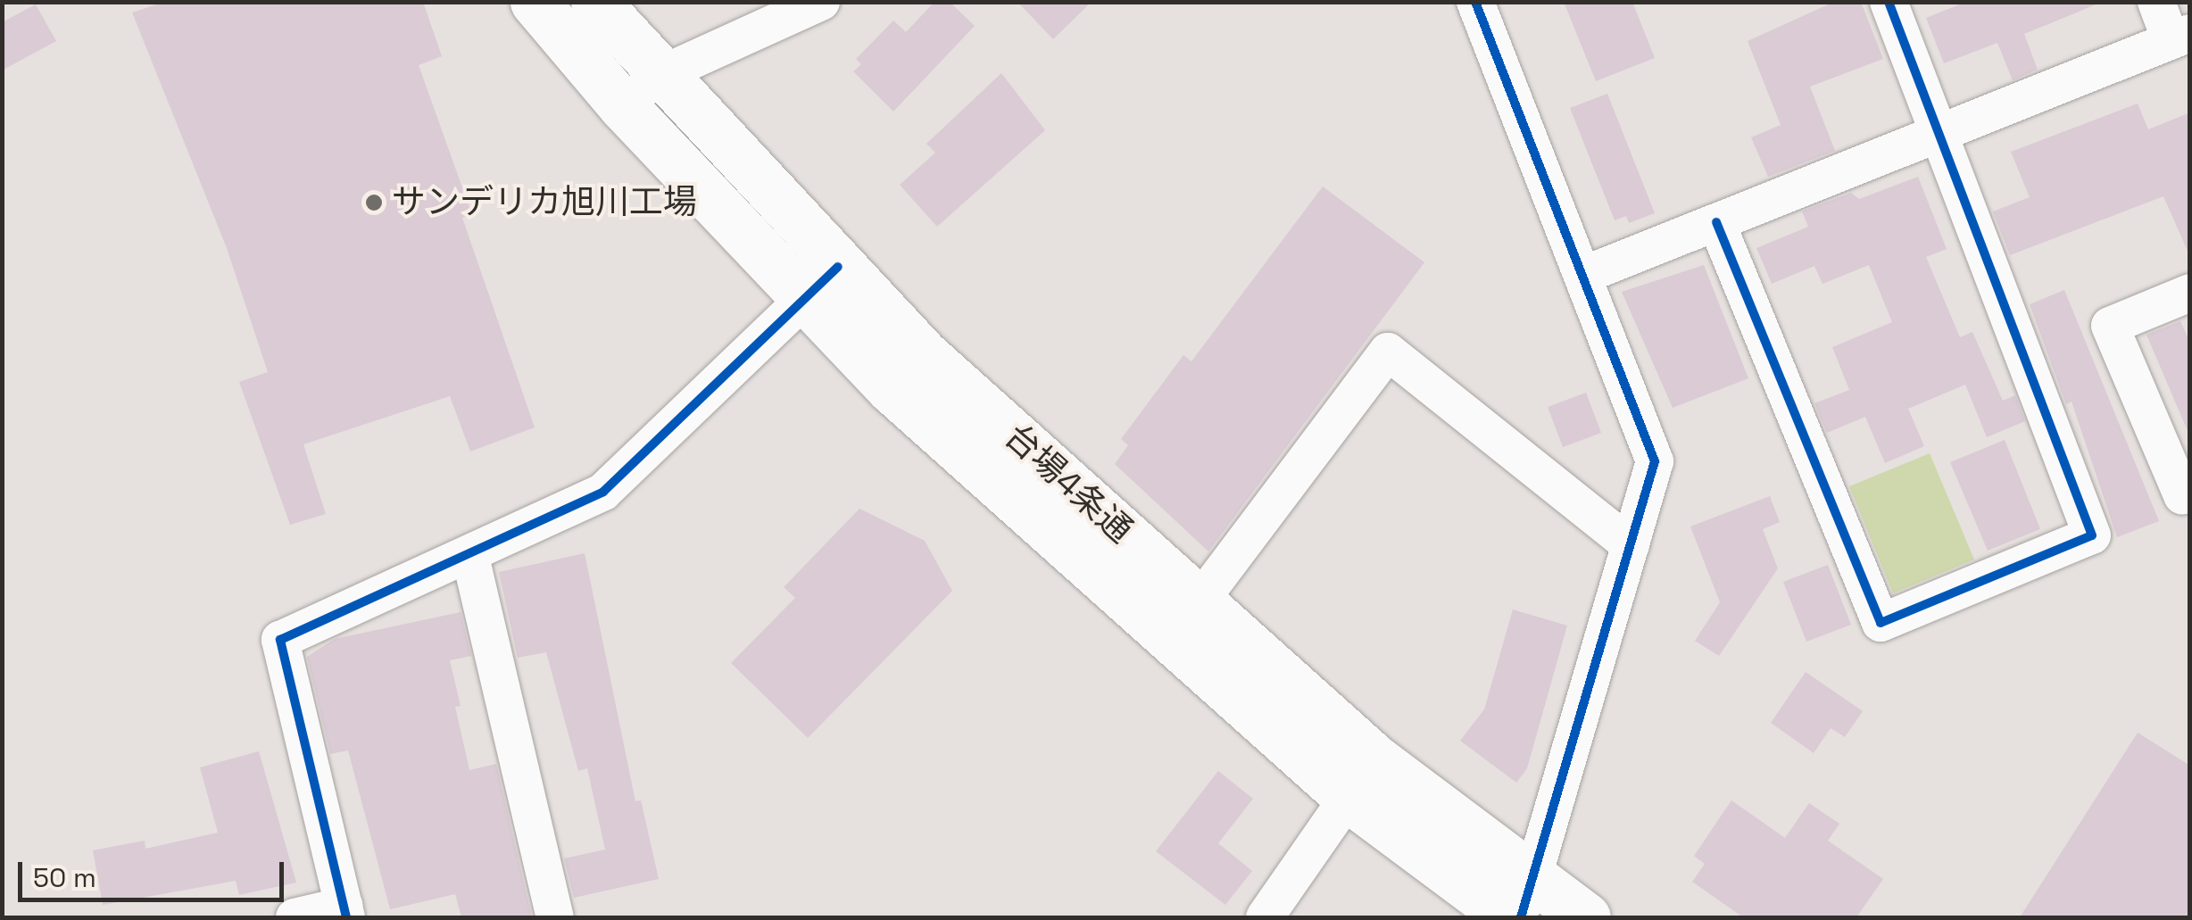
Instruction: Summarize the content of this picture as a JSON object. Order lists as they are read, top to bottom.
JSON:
{
  "streets": {
    "highway": ["台場4条通"]
  },
  "places": ["サンデリカ旭川工場"],
  "scale_bar": "50 m"
}
